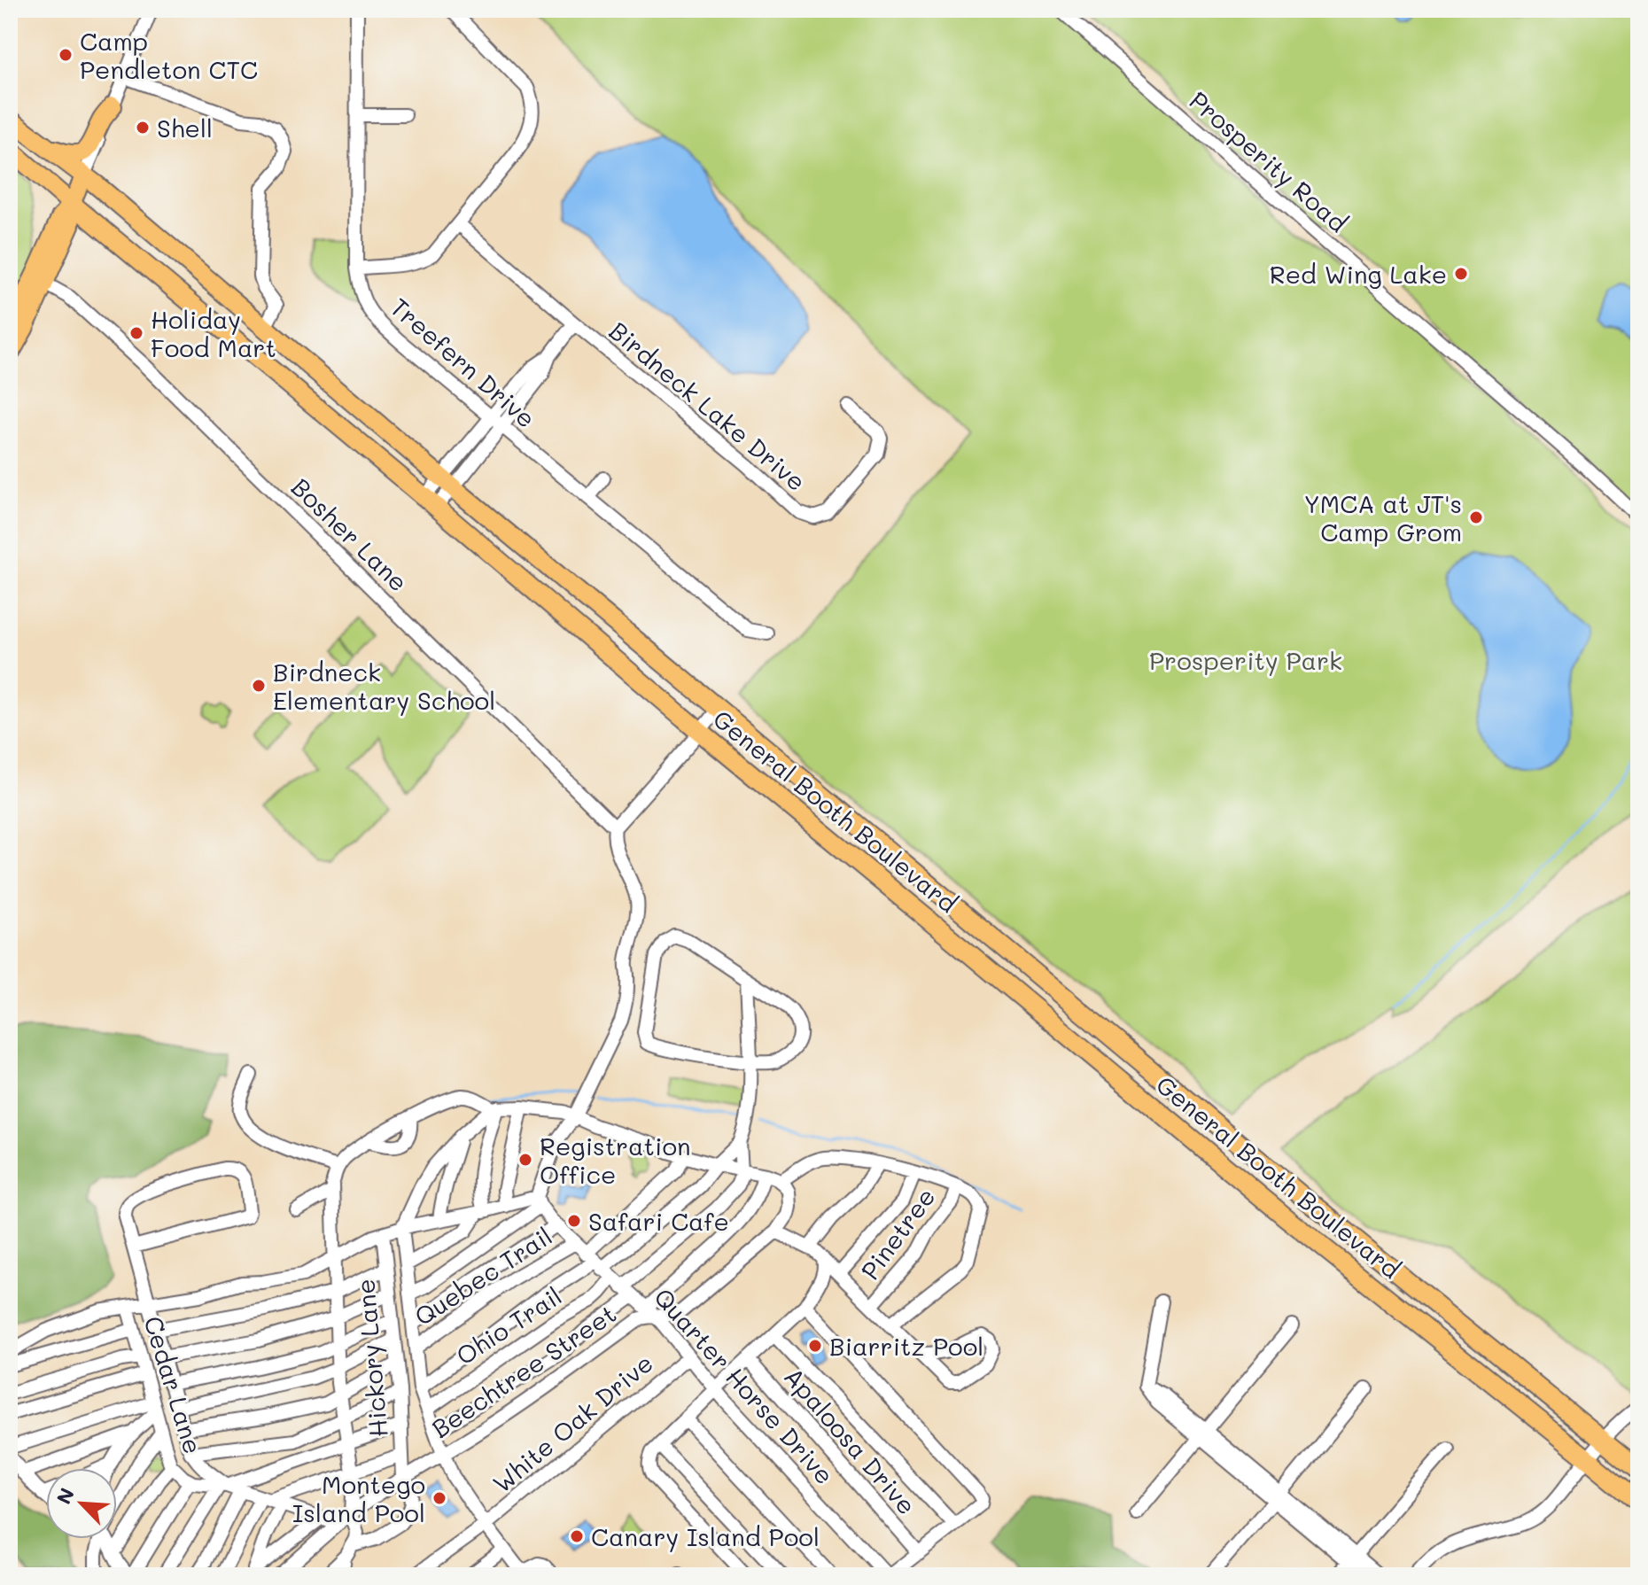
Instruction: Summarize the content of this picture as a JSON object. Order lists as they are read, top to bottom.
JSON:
{
  "streets": {
    "highway": ["General Booth Boulevard"],
    "street": [
      "Prosperity Road",
      "Treefern Drive",
      "Birdneck Lake Drive",
      "Bosher Lane",
      "Pinetree",
      "Quebec Trail",
      "Ohio Trail",
      "Hickory Lane",
      "Beechtree Street",
      "Cedar Lane",
      "Quarter Horse Drive",
      "White Oak Drive",
      "Apaloosa Drive"
    ]
  },
  "crossings": [
    ["Quebec Trail", "Quarter Horse Drive"],
    ["Ohio Trail", "Quarter Horse Drive"],
    ["Hickory Lane", "Beechtree Street"],
    ["Beechtree Street", "Cedar Lane"],
    ["Beechtree Street", "Quarter Horse Drive"],
    ["Quarter Horse Drive", "White Oak Drive"]
  ],
  "parks": ["Prosperity Park"],
  "places": [
    "Camp Pendleton CTC",
    "Shell",
    "Red Wing Lake",
    "Holiday Food Mart",
    "YMCA at JT's Camp Grom",
    "Birdneck Elementary School",
    "Registration Office",
    "Safari Cafe",
    "Biarritz Pool",
    "Montego Island Pool",
    "Canary Island Pool"
  ],
  "north": "top left"
}
